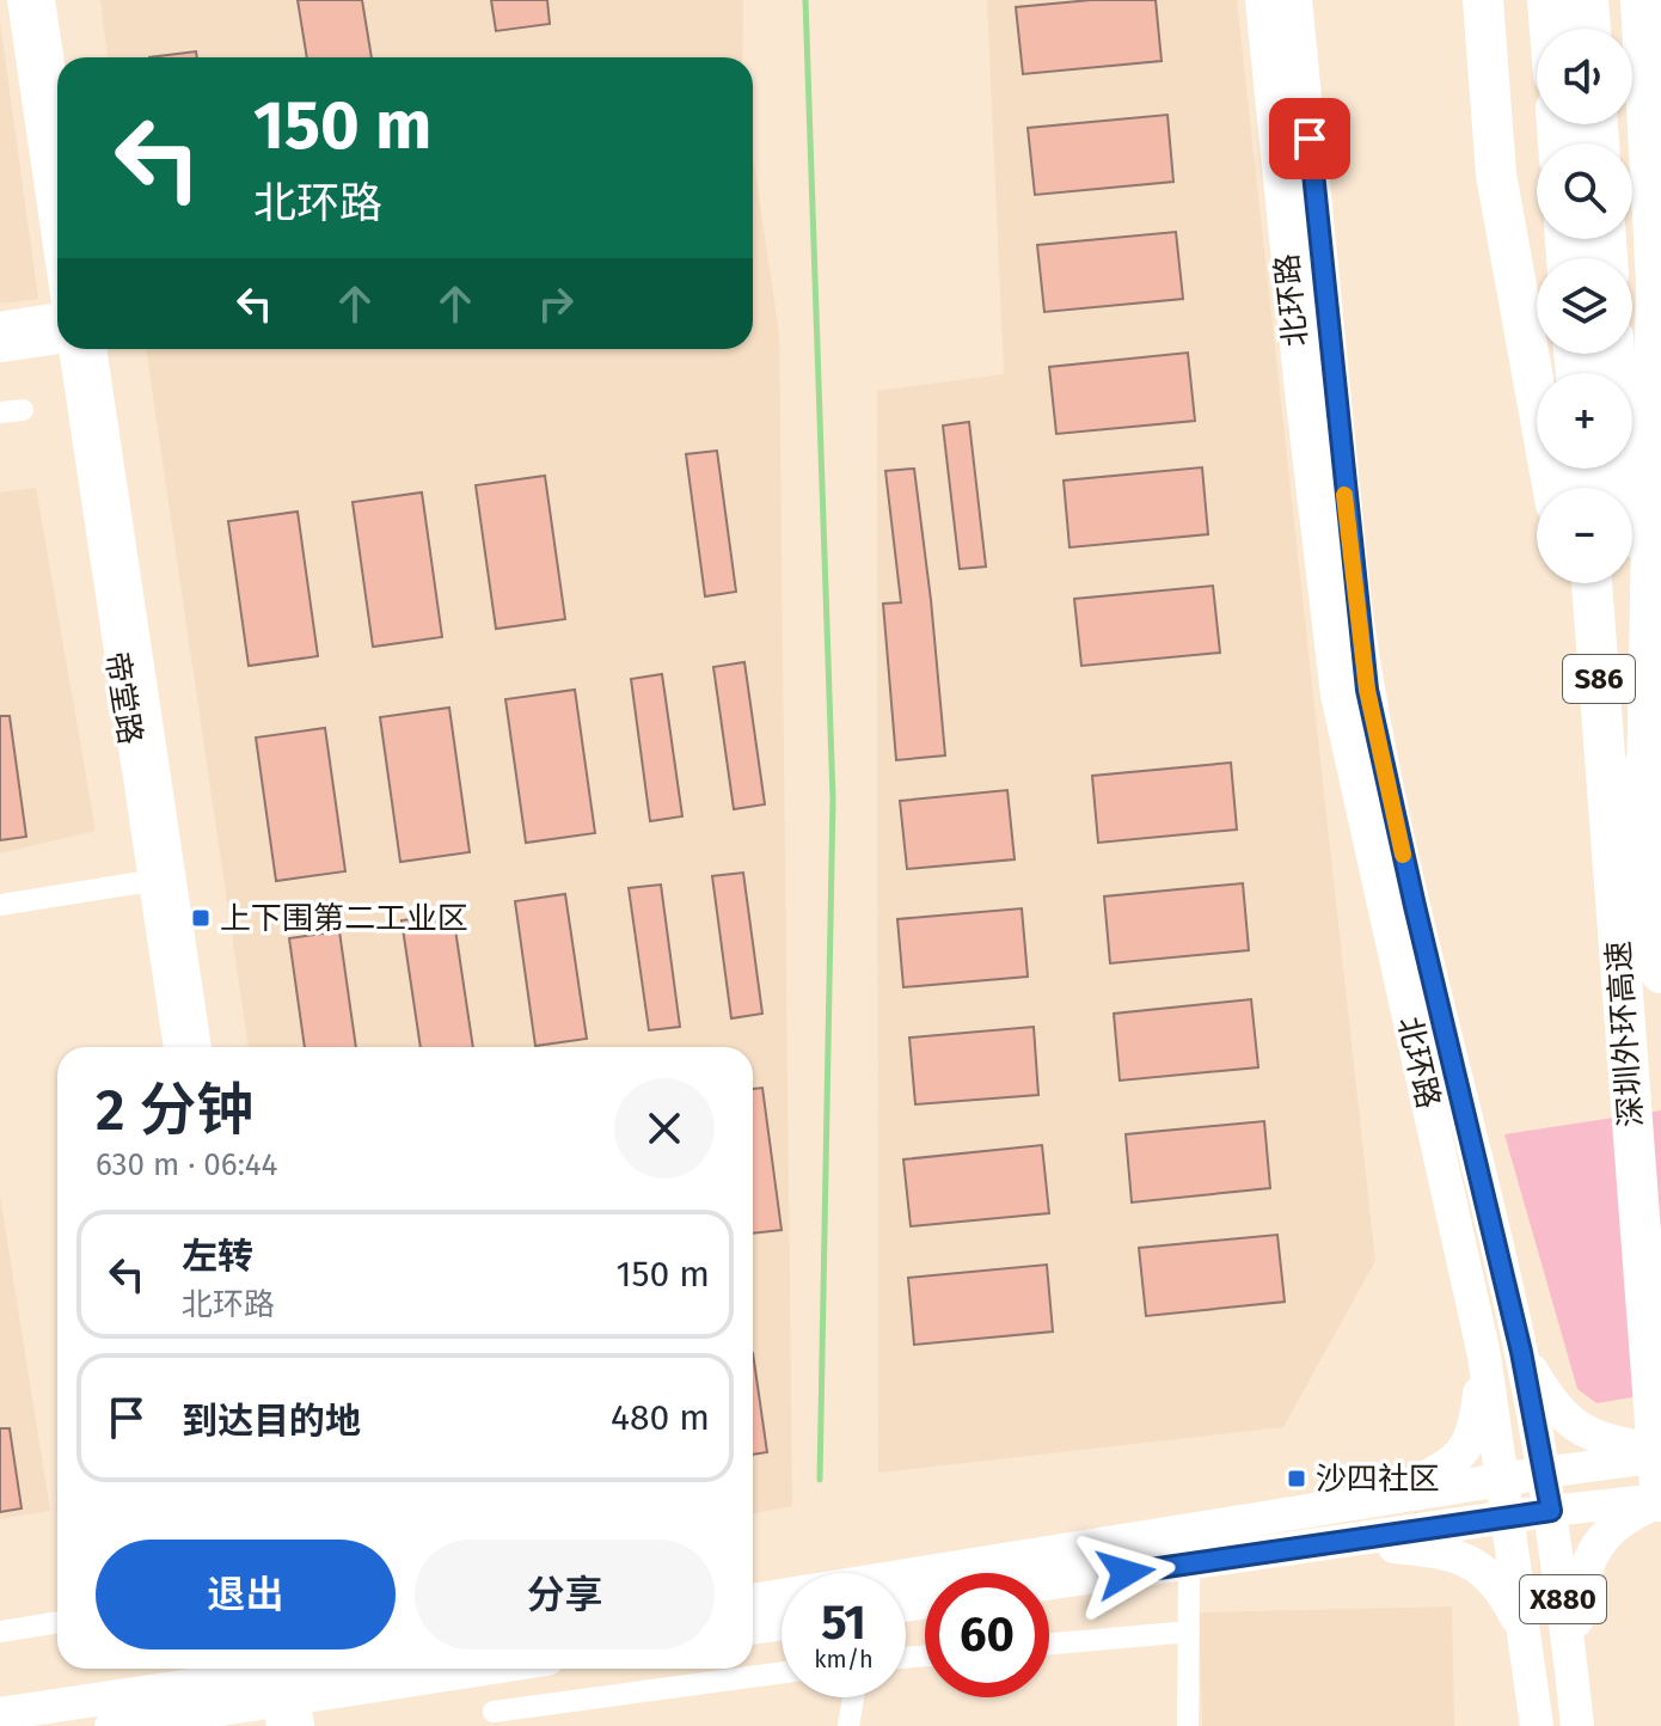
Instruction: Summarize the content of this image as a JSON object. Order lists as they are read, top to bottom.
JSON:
{
  "streets": {
    "highway": ["S86", "深圳外环高速"],
    "main road": ["北环路", "X880"],
    "street": ["帝堂路"]
  },
  "places": {
    "transit": ["上下围第二工业区", "沙四社区"]
  },
  "page": {
    "map_buttons": ["+", "−"],
    "turn": ["150 m", "北环路"],
    "heading": ["2 分钟", "630 m · 06:44"],
    "list": [
      {
        "name": "左转",
        "note": "北环路",
        "value": "150 m"
      },
      {
        "name": "到达目的地",
        "value": "480 m"
      }
    ],
    "buttons": ["退出", "分享"],
    "speed": "51 km/h",
    "limit": "60"
  }
}
